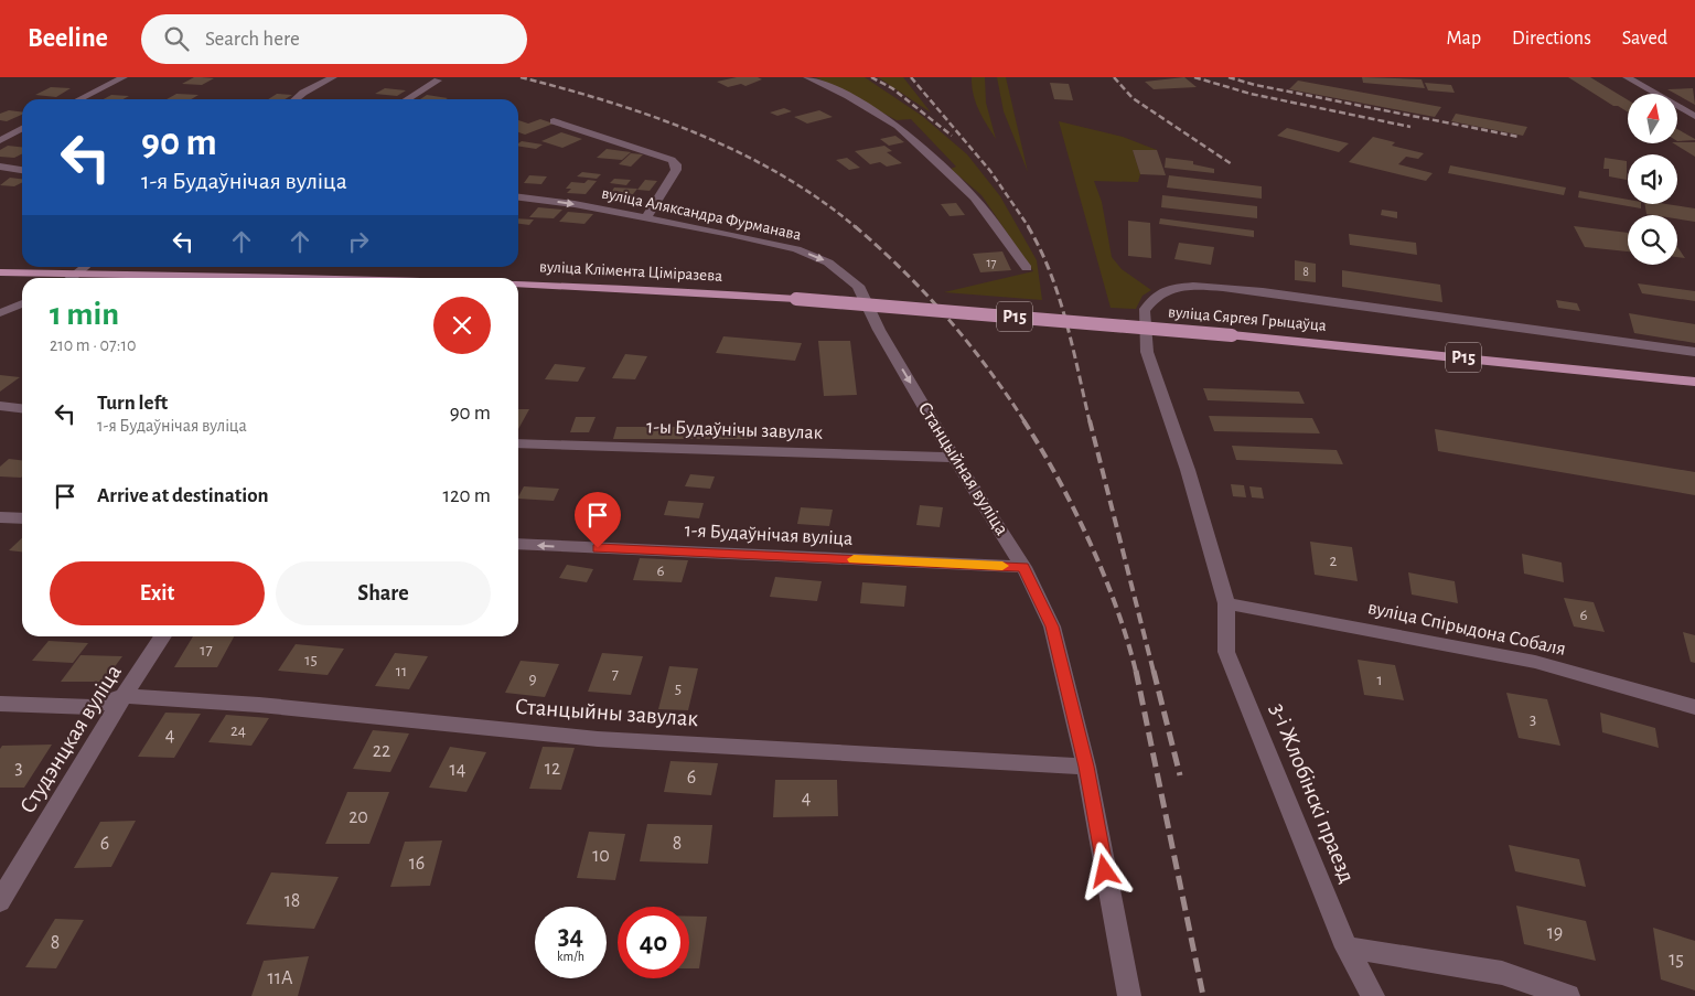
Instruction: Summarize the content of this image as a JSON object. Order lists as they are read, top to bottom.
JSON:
{
  "streets": {
    "main road": ["вуліца Клімента Ціміразева", "Р15", "вуліца Сяргея Грыцаўца"],
    "street": [
      "вуліца Аляксандра Фурманава",
      "1-ы Будаўнічы завулак",
      "Станцыйная вуліца",
      "1-я Будаўнічая вуліца",
      "вуліца Спірыдона Собаля",
      "Станцыйны завулак",
      "Студэнцкая вуліца",
      "3-і Жлобінскі праезд"
    ]
  },
  "crossings": [
    ["вуліца Аляксандра Фурманава", "Станцыйная вуліца"],
    ["вуліца Клімента Ціміразева", "вуліца Сяргея Грыцаўца"],
    ["1-ы Будаўнічы завулак", "Станцыйная вуліца"],
    ["Станцыйная вуліца", "1-я Будаўнічая вуліца"],
    ["Станцыйная вуліца", "Станцыйны завулак"],
    ["вуліца Спірыдона Собаля", "3-і Жлобінскі праезд"],
    ["Станцыйны завулак", "Студэнцкая вуліца"]
  ],
  "one_way": ["вуліца Аляксандра Фурманава", "1-я Будаўнічая вуліца"],
  "house_numbers": [
    "17",
    "8",
    "2",
    "6",
    "6",
    "17",
    "15",
    "11",
    "7",
    "9",
    "1",
    "5",
    "3",
    "24",
    "4",
    "22",
    "3",
    "12",
    "14",
    "6",
    "4",
    "20",
    "6",
    "8",
    "10",
    "16",
    "18",
    "19",
    "8",
    "15",
    "11А"
  ],
  "north": "top",
  "page": {
    "header": "Beeline",
    "search": "Search here",
    "nav": ["Map", "Directions", "Saved"],
    "turn": ["90 m", "1-я Будаўнічая вуліца"],
    "heading": ["1 min", "210 m · 07:10"],
    "list": [
      {
        "name": "Turn left",
        "note": "1-я Будаўнічая вуліца",
        "value": "90 m"
      },
      {
        "name": "Arrive at destination",
        "value": "120 m"
      }
    ],
    "buttons": ["Exit", "Share"],
    "speed": "34 km/h",
    "limit": "40"
  }
}
